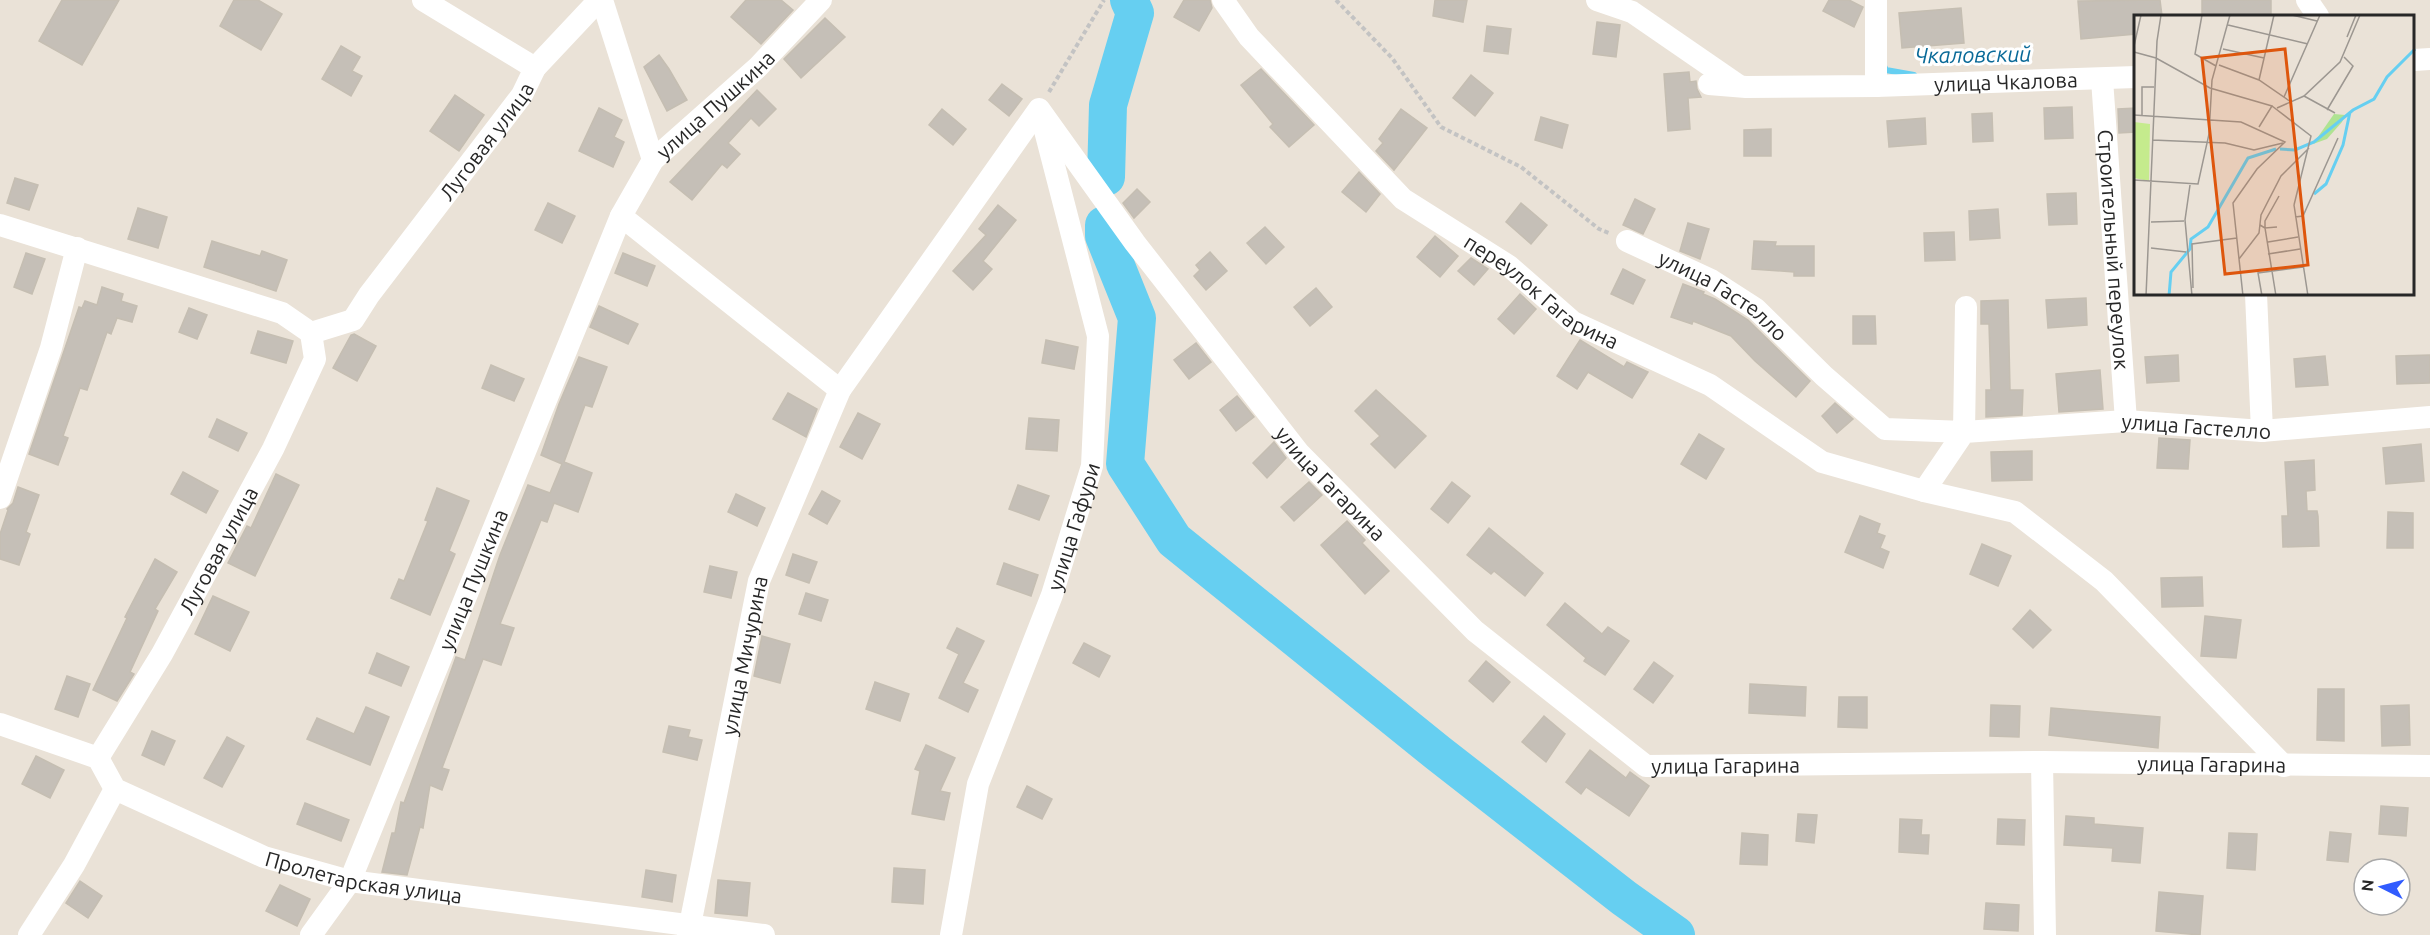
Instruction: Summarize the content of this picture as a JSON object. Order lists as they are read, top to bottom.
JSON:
{
  "streets": {
    "street": [
      "улица Чкалова",
      "улица Пушкина",
      "Луговая улица",
      "Строительный переулок",
      "переулок Гагарина",
      "улица Гастелло",
      "улица Гагарина",
      "улица Гафури",
      "улица Мичурина",
      "Пролетарская улица"
    ]
  },
  "crossings": [
    ["улица Чкалова", "Строительный переулок"],
    ["улица Пушкина", "Пролетарская улица"],
    ["Строительный переулок", "улица Гастелло"],
    ["переулок Гагарина", "улица Гагарина"],
    ["улица Гагарина", "улица Гафури"],
    ["улица Гагарина", "улица Мичурина"],
    ["улица Гафури", "улица Мичурина"],
    ["улица Мичурина", "Пролетарская улица"]
  ],
  "water": ["Чкаловский"],
  "north": "left"
}
